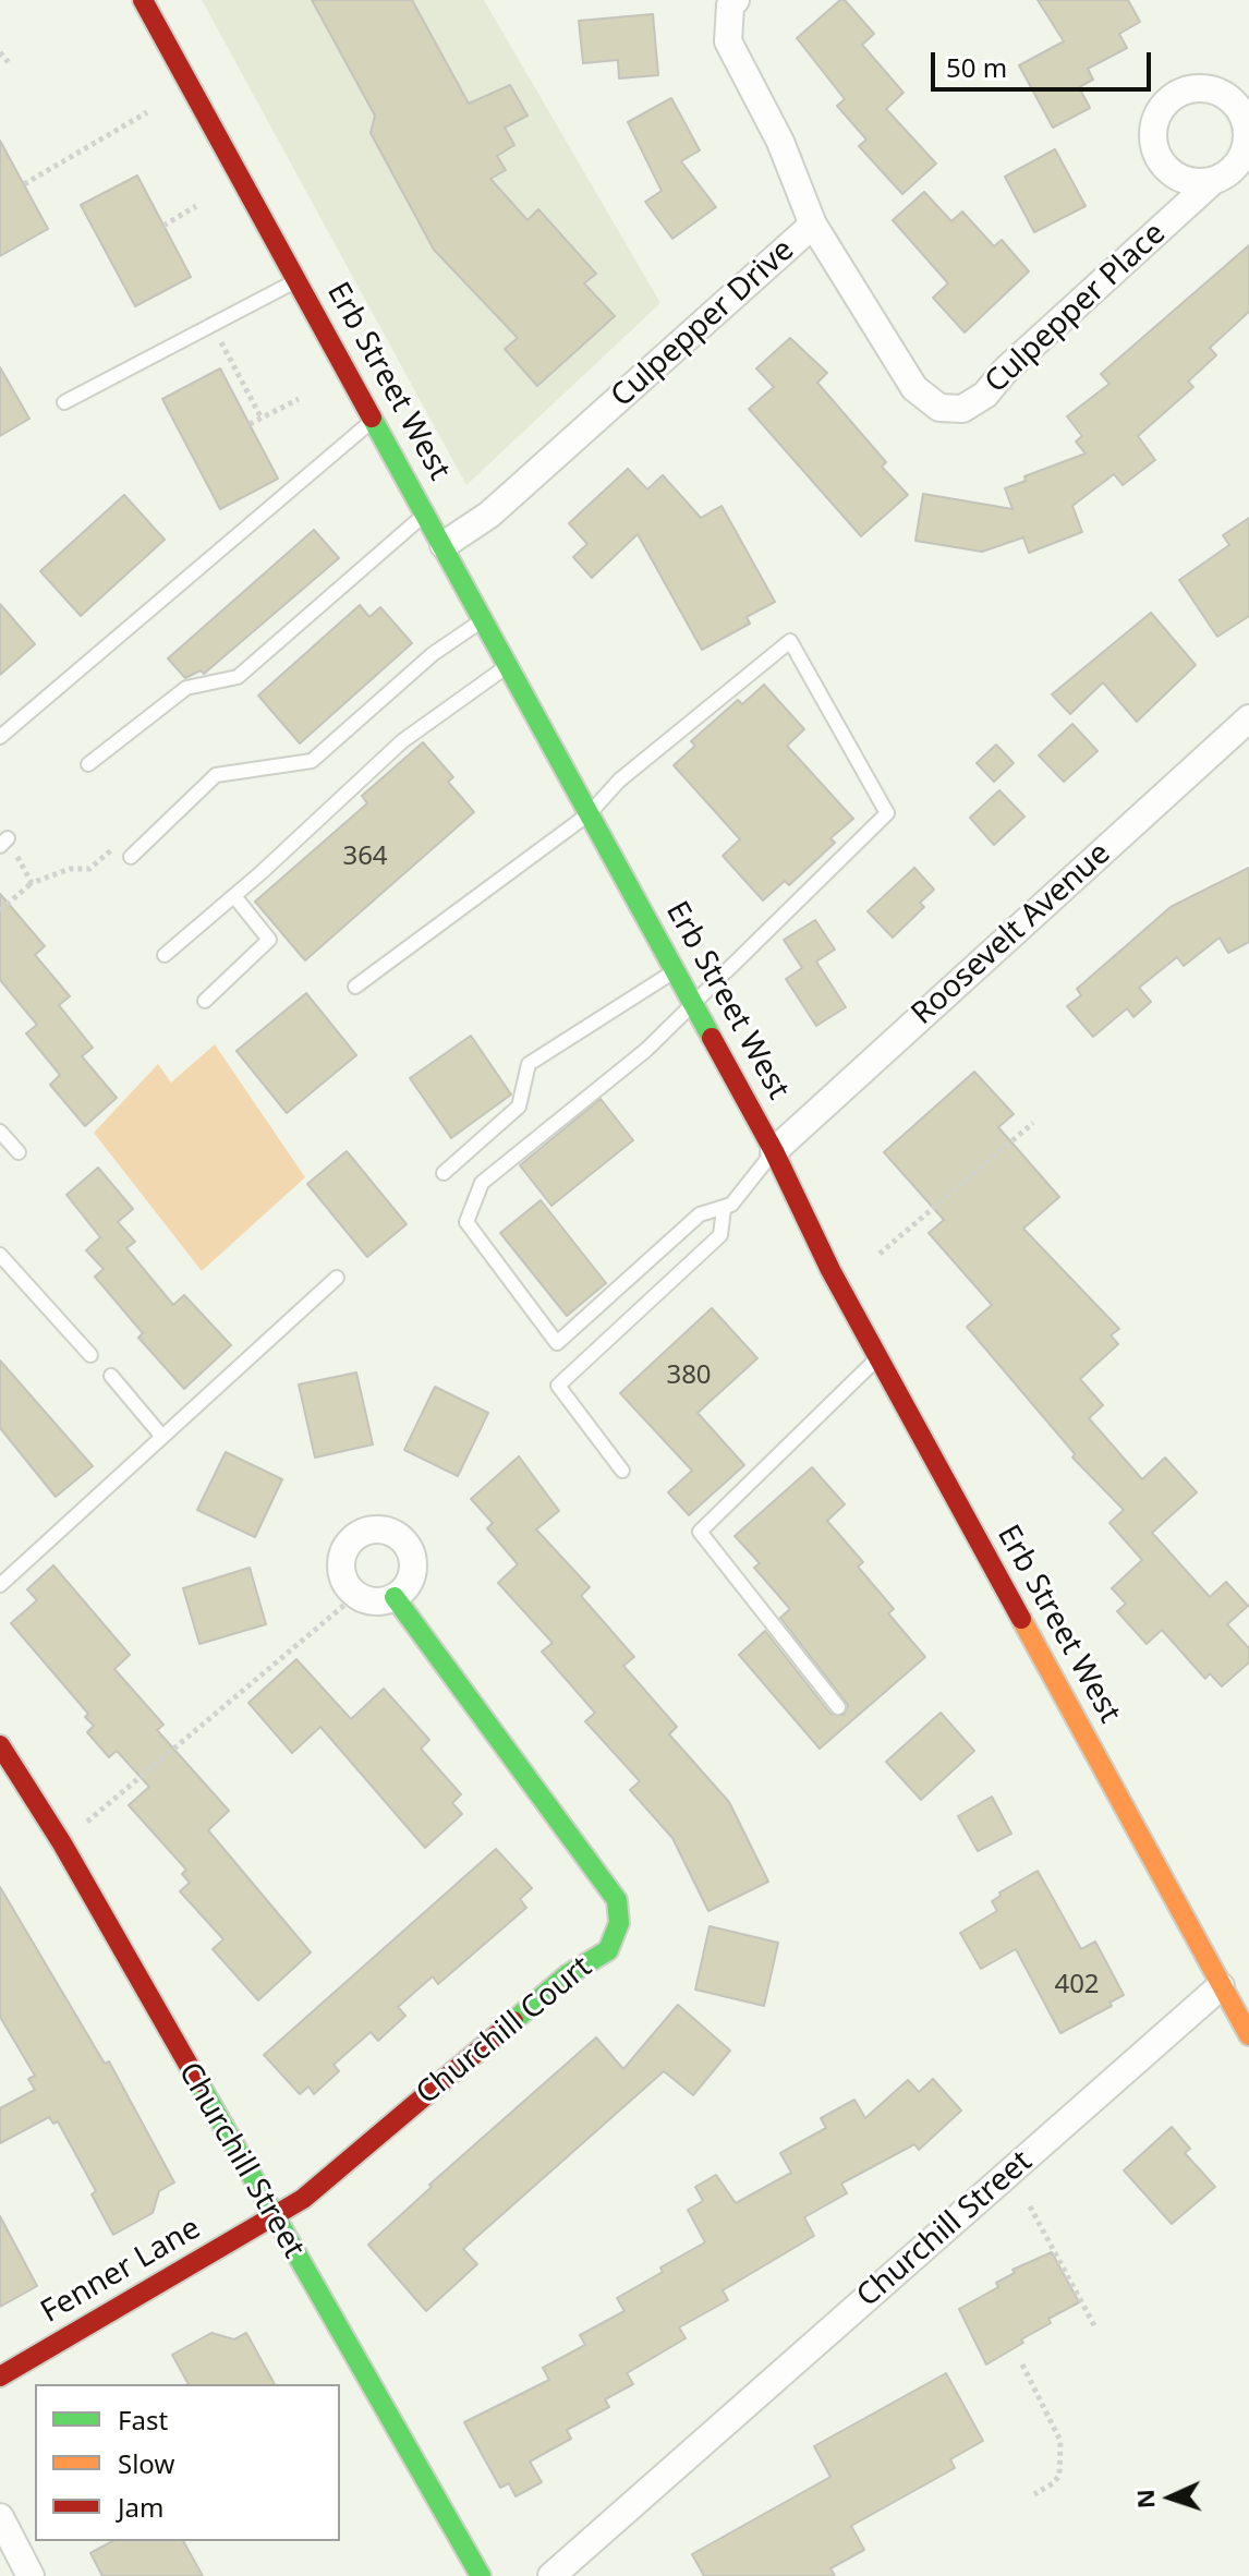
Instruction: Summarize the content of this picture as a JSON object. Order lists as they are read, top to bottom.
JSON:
{
  "streets": {
    "main road": [
      "Erb Street West",
      "Churchill Court",
      "Churchill Street",
      "Fenner Lane"
    ],
    "street": ["Culpepper Place", "Culpepper Drive", "Roosevelt Avenue"]
  },
  "crossings": [
    ["Culpepper Place", "Culpepper Drive"],
    ["Culpepper Drive", "Erb Street West"],
    ["Erb Street West", "Roosevelt Avenue"],
    ["Erb Street West", "Churchill Street"],
    ["Churchill Court", "Churchill Street"],
    ["Churchill Court", "Fenner Lane"],
    ["Churchill Street", "Fenner Lane"]
  ],
  "house_numbers": ["364", "380", "402"],
  "legend": ["Fast", "Slow", "Jam"],
  "scale_bar": "50 m",
  "north": "left"
}
